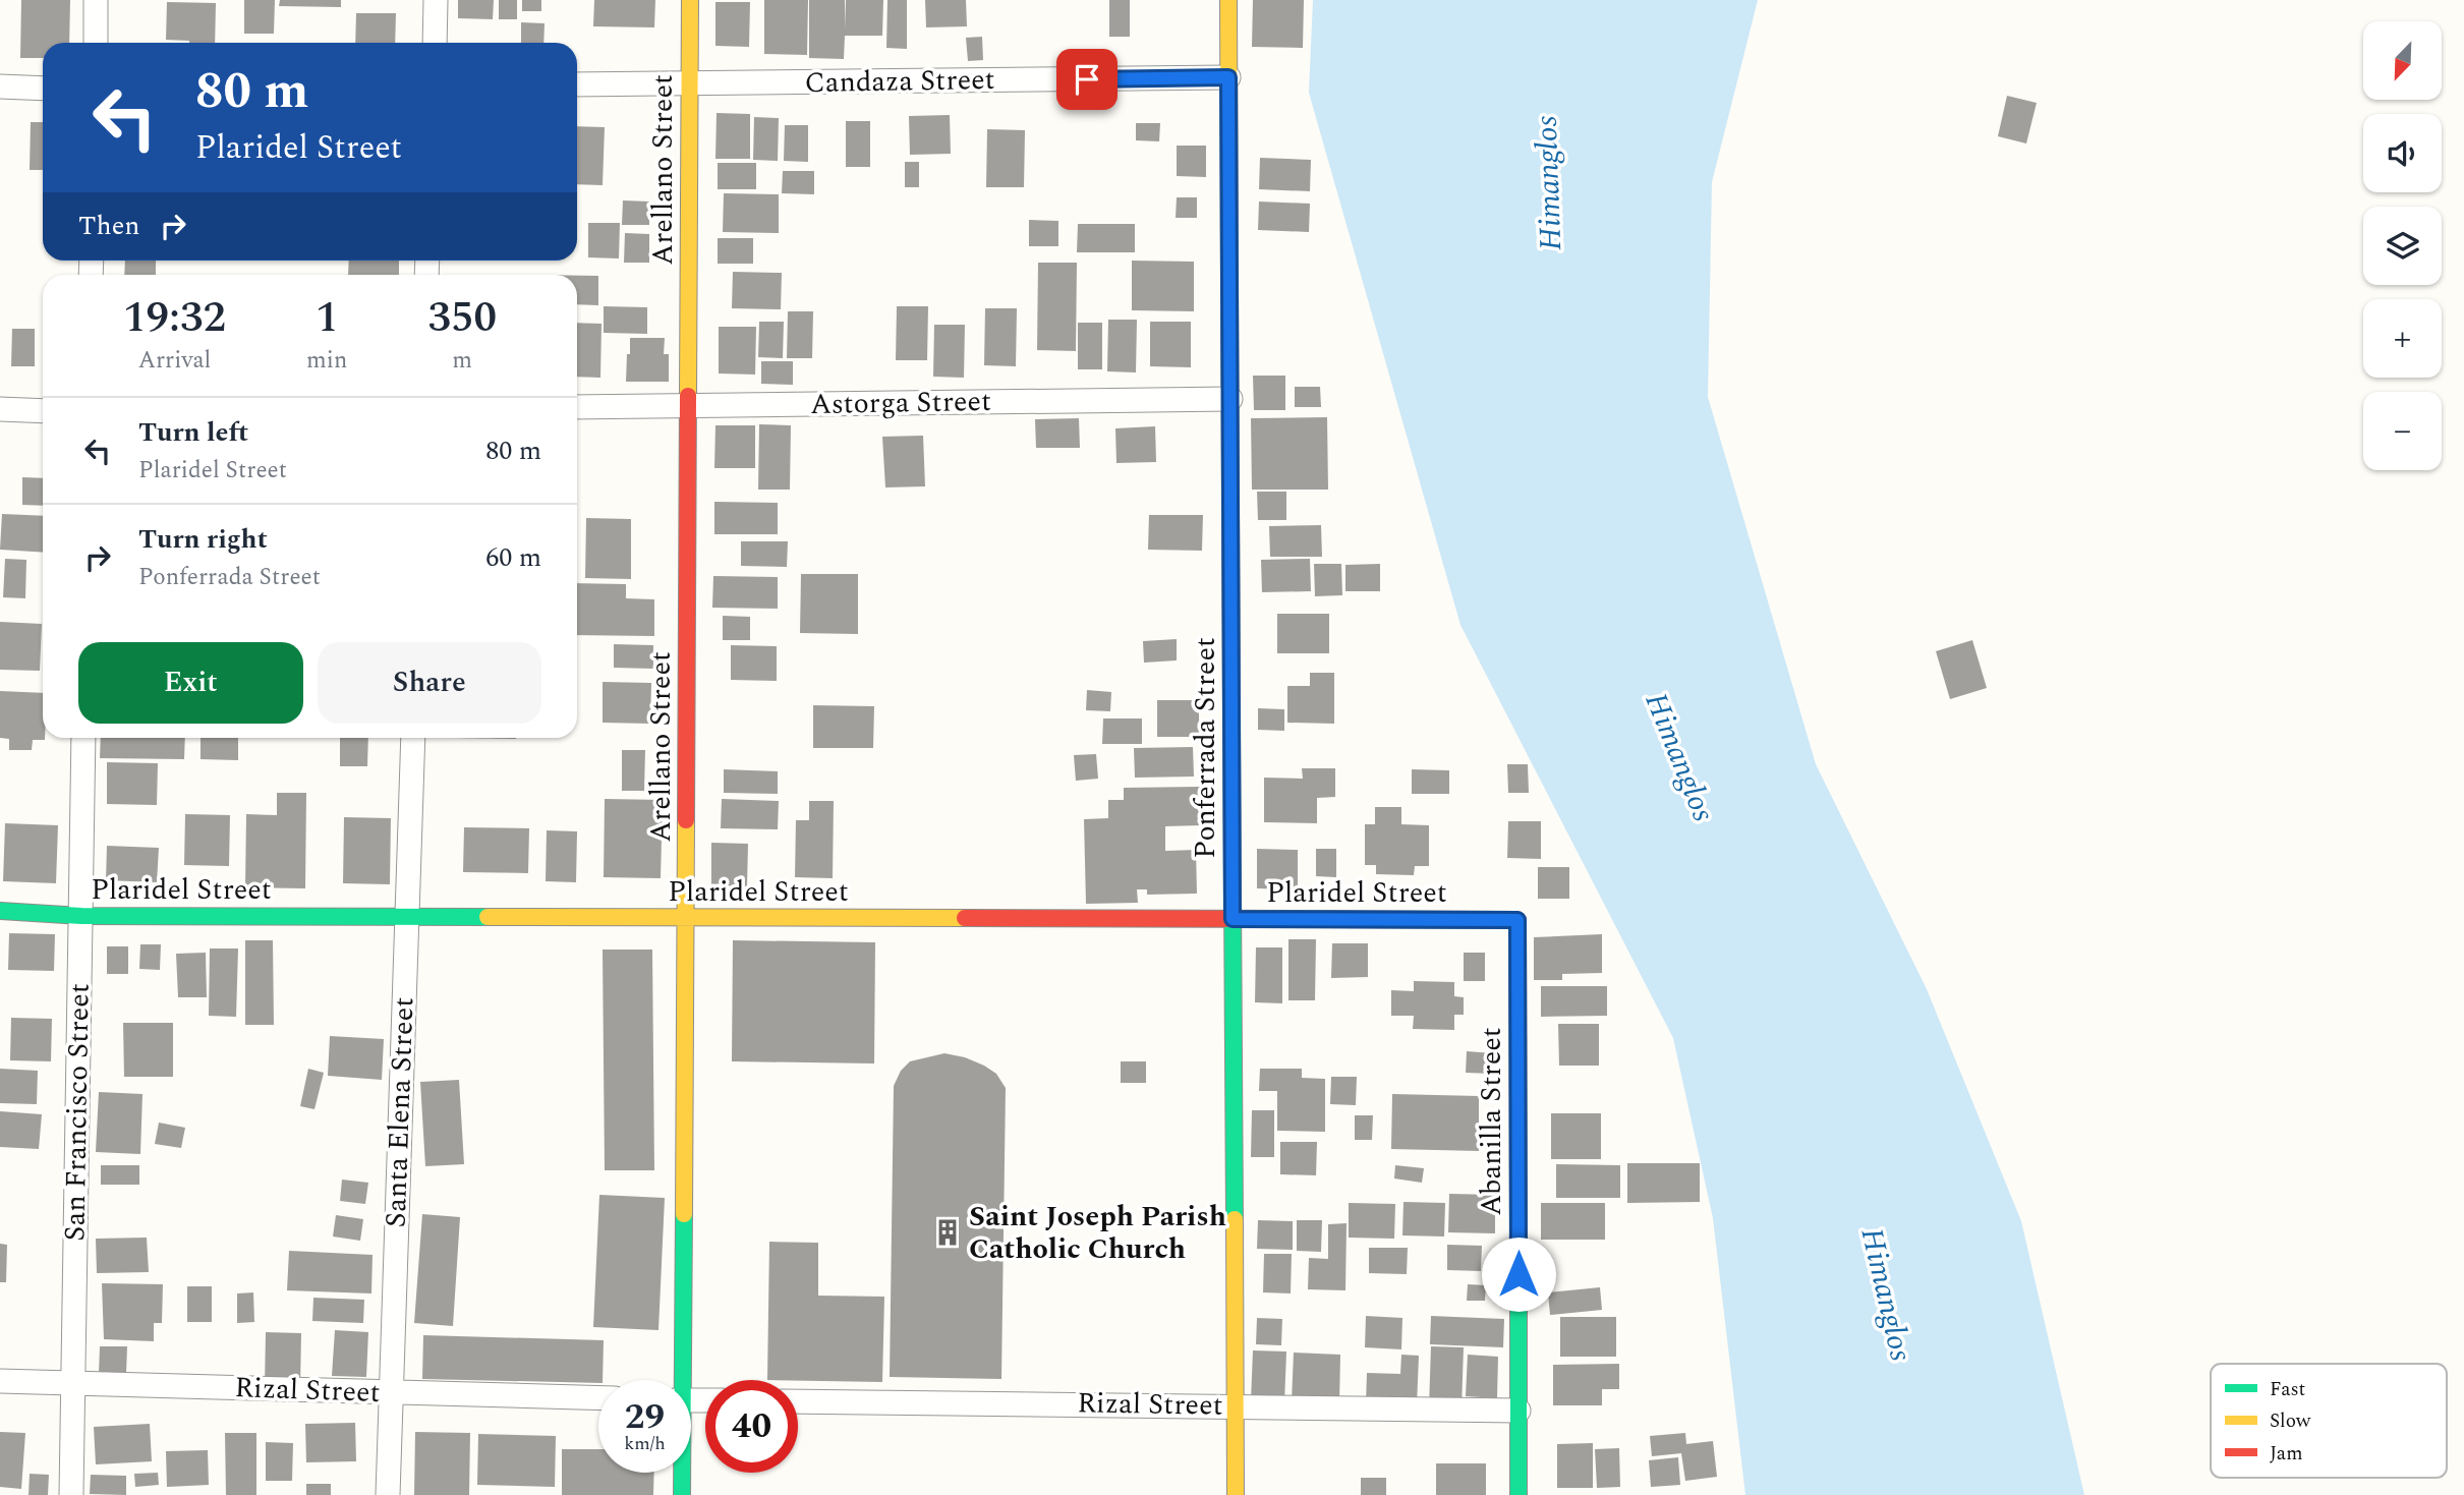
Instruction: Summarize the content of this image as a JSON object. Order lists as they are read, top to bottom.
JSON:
{
  "streets": {
    "street": [
      "Candaza Street",
      "Arellano Street",
      "Astorga Street",
      "Ponferrada Street",
      "Plaridel Street",
      "San Francisco Street",
      "Santa Elena Street",
      "Abanilla Street",
      "Rizal Street"
    ]
  },
  "crossings": [
    ["Candaza Street", "Arellano Street"],
    ["Candaza Street", "Ponferrada Street"],
    ["Arellano Street", "Astorga Street"],
    ["Arellano Street", "Plaridel Street"],
    ["Astorga Street", "Ponferrada Street"],
    ["Ponferrada Street", "Plaridel Street"],
    ["Ponferrada Street", "Rizal Street"],
    ["Plaridel Street", "San Francisco Street"],
    ["Plaridel Street", "Santa Elena Street"],
    ["Plaridel Street", "Abanilla Street"],
    ["San Francisco Street", "Rizal Street"],
    ["Santa Elena Street", "Rizal Street"],
    ["Abanilla Street", "Rizal Street"]
  ],
  "water": ["Himanglos"],
  "places": {
    "building": ["Saint Joseph Parish Catholic Church"]
  },
  "legend": ["Fast", "Slow", "Jam"],
  "north": "bottom left",
  "page": {
    "map_buttons": ["+", "−"],
    "turn": ["80 m", "Plaridel Street"],
    "then": "Then",
    "eta": [
      "19:32",
      "Arrival",
      "1",
      "min",
      "350",
      "m"
    ],
    "list": [
      {
        "name": "Turn left",
        "note": "Plaridel Street",
        "value": "80 m"
      },
      {
        "name": "Turn right",
        "note": "Ponferrada Street",
        "value": "60 m"
      }
    ],
    "buttons": ["Exit", "Share"],
    "speed": "29 km/h",
    "limit": "40"
  }
}
